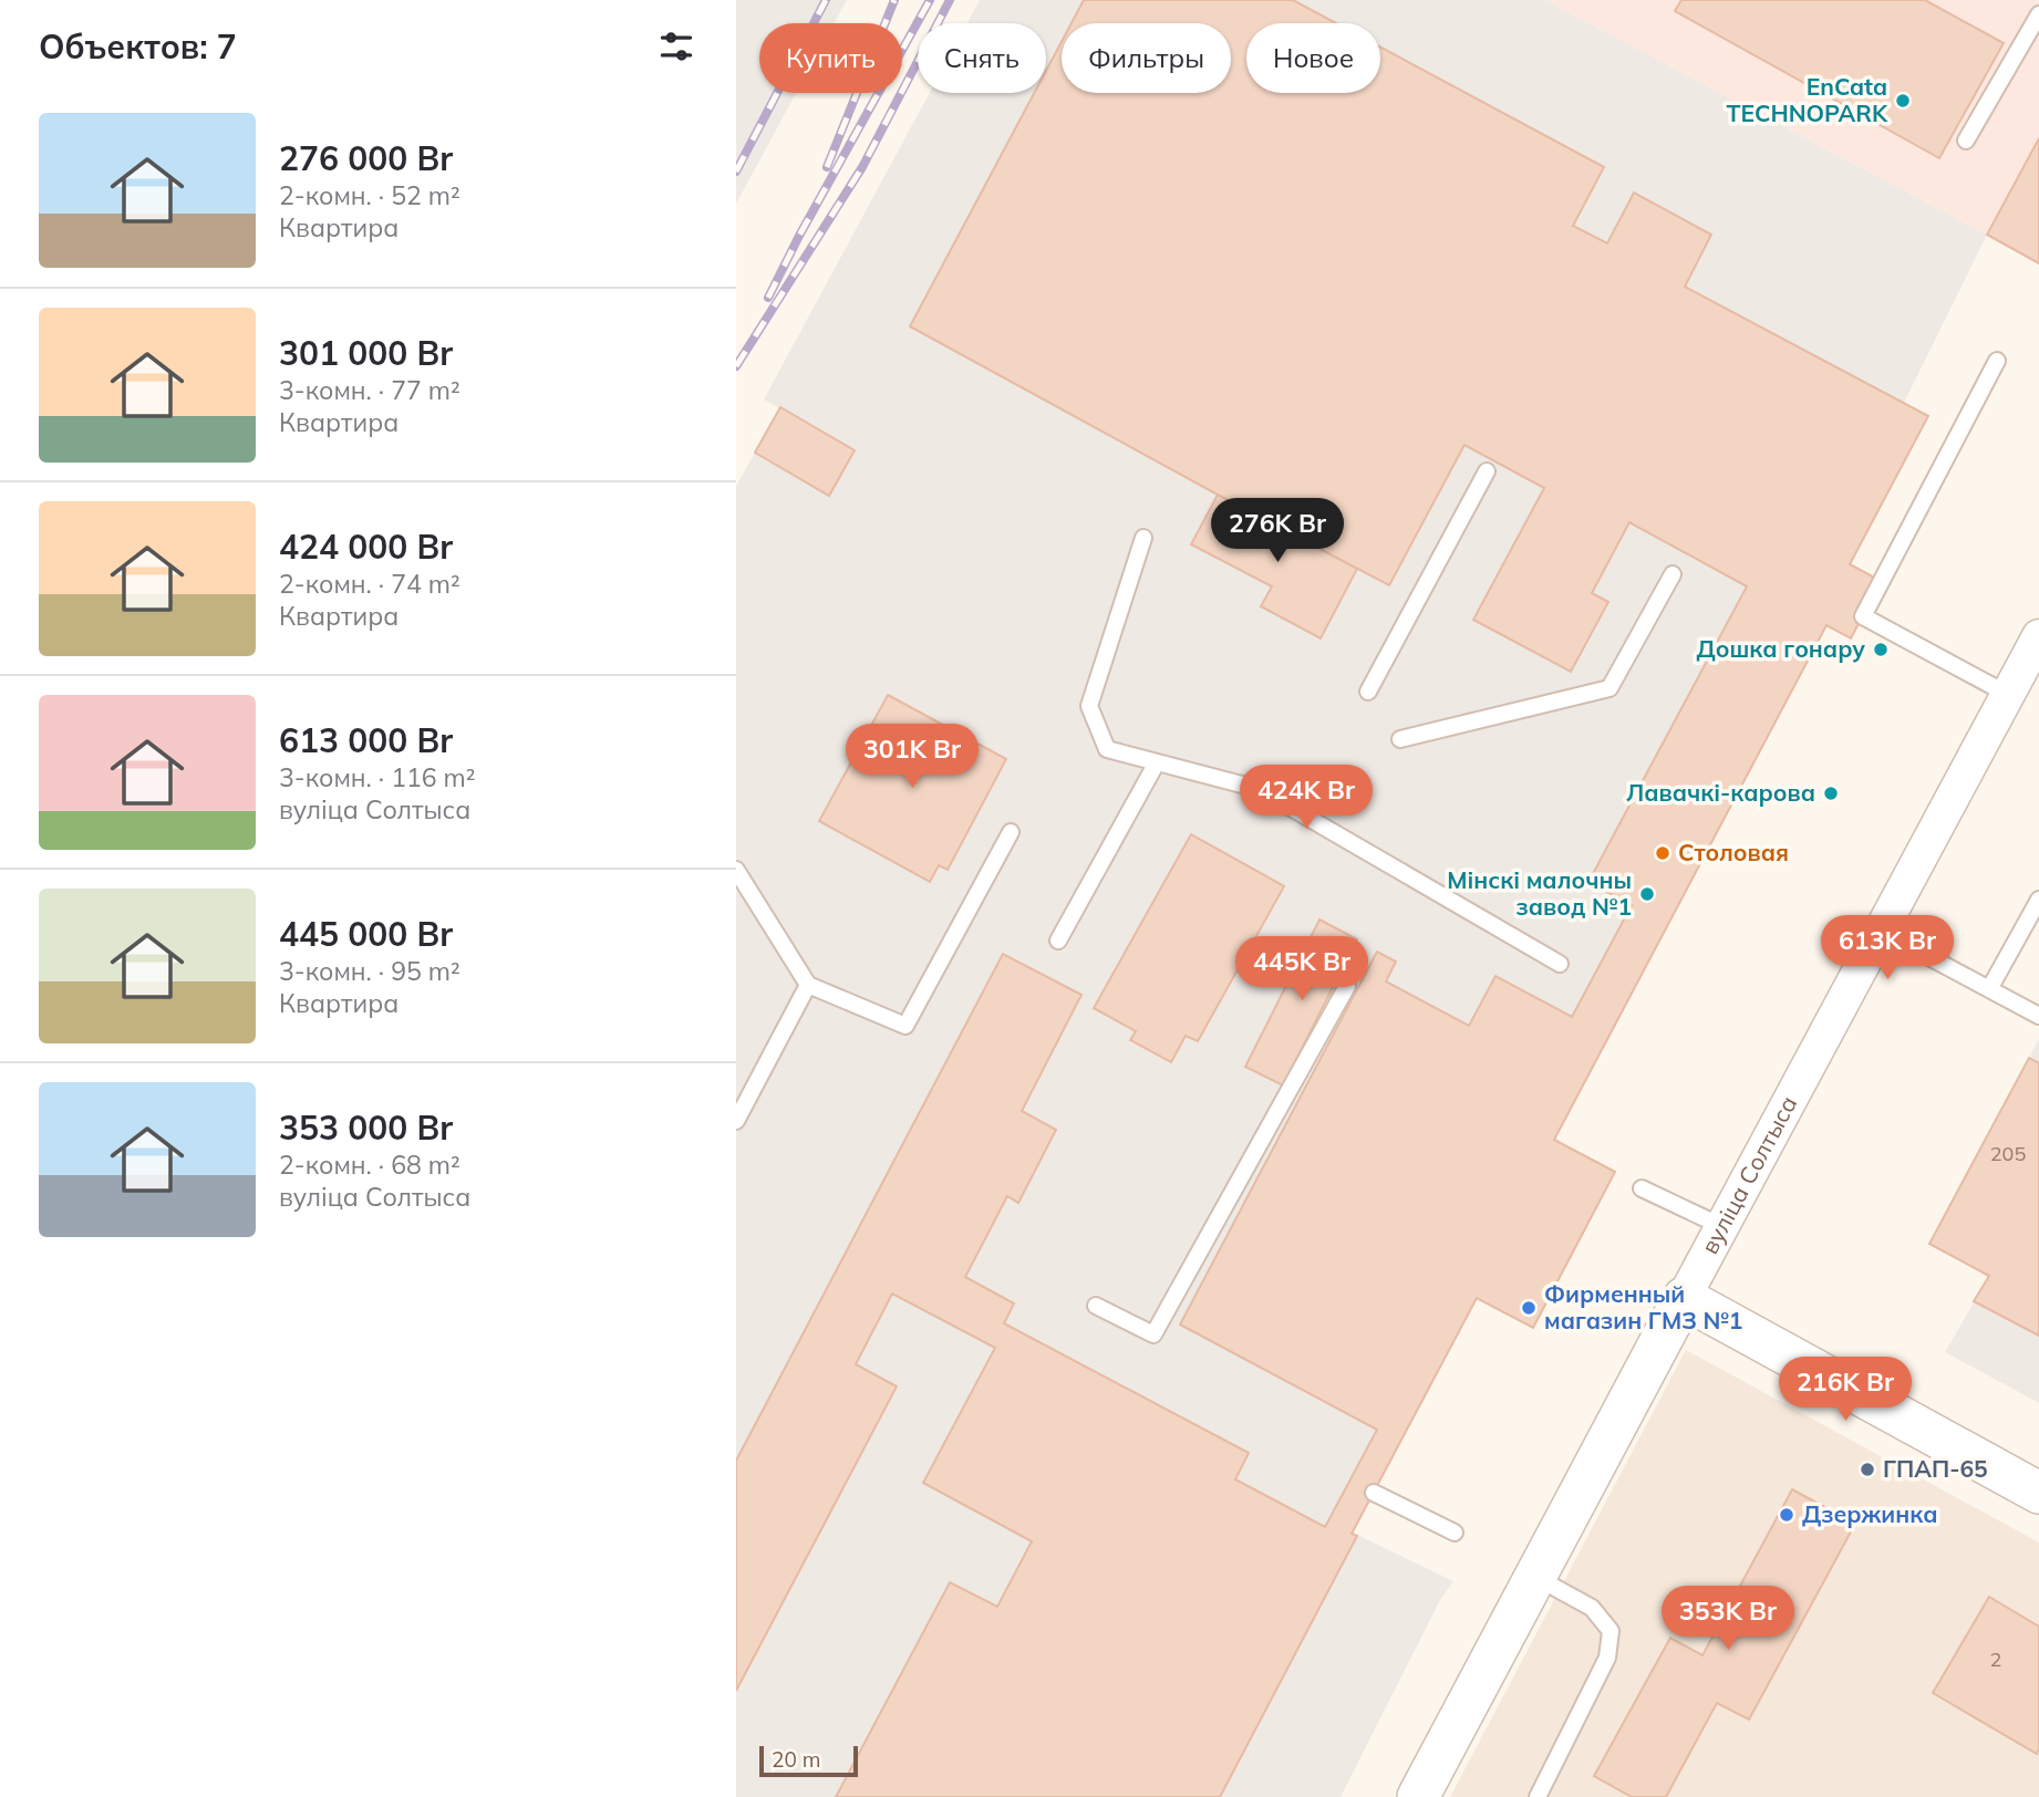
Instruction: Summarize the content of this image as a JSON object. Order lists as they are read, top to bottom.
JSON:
{
  "streets": {
    "street": ["вуліца Солтыса"]
  },
  "places": [
    "EnCata TECHNOPARK",
    "Дошка гонару",
    "Лавачкі-карова",
    "Столовая",
    "Мінскі малочны завод №1",
    "Фирменный магазин ГМЗ №1",
    "ГПАП-65",
    "Дзержинка"
  ],
  "house_numbers": ["205", "2"],
  "scale_bar": "20 m",
  "page": {
    "heading": "Объектов: 7",
    "chip": [
      "Купить",
      "Снять",
      "Фильтры",
      "Новое"
    ],
    "list": [
      {
        "name": "276 000 Br",
        "note": "2-комн. · 52 m² · Квартира"
      },
      {
        "name": "301 000 Br",
        "note": "3-комн. · 77 m² · Квартира"
      },
      {
        "name": "424 000 Br",
        "note": "2-комн. · 74 m² · Квартира"
      },
      {
        "name": "613 000 Br",
        "note": "3-комн. · 116 m² · вуліца Солтыса"
      },
      {
        "name": "445 000 Br",
        "note": "3-комн. · 95 m² · Квартира"
      },
      {
        "name": "353 000 Br",
        "note": "2-комн. · 68 m² · вуліца Солтыса"
      }
    ],
    "price": [
      "276K Br",
      "301K Br",
      "424K Br",
      "613K Br",
      "445K Br",
      "216K Br",
      "353K Br"
    ],
    "scale": "20 m"
  }
}
